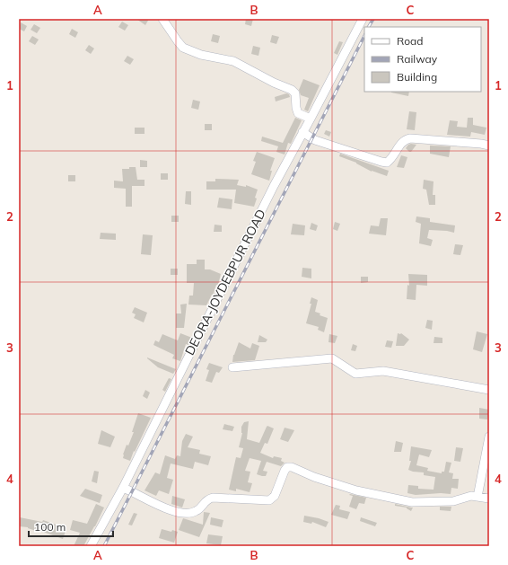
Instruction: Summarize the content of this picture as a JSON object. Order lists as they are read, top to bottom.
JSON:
{
  "streets": {
    "street": ["DEORA-JOYDEBPUR ROAD"]
  },
  "legend": ["Road", "Railway", "Building"],
  "scale_bar": "100 m",
  "grid": {
    "columns": ["A", "B", "C"],
    "rows": [
      "1",
      "2",
      "3",
      "4"
    ]
  }
}
